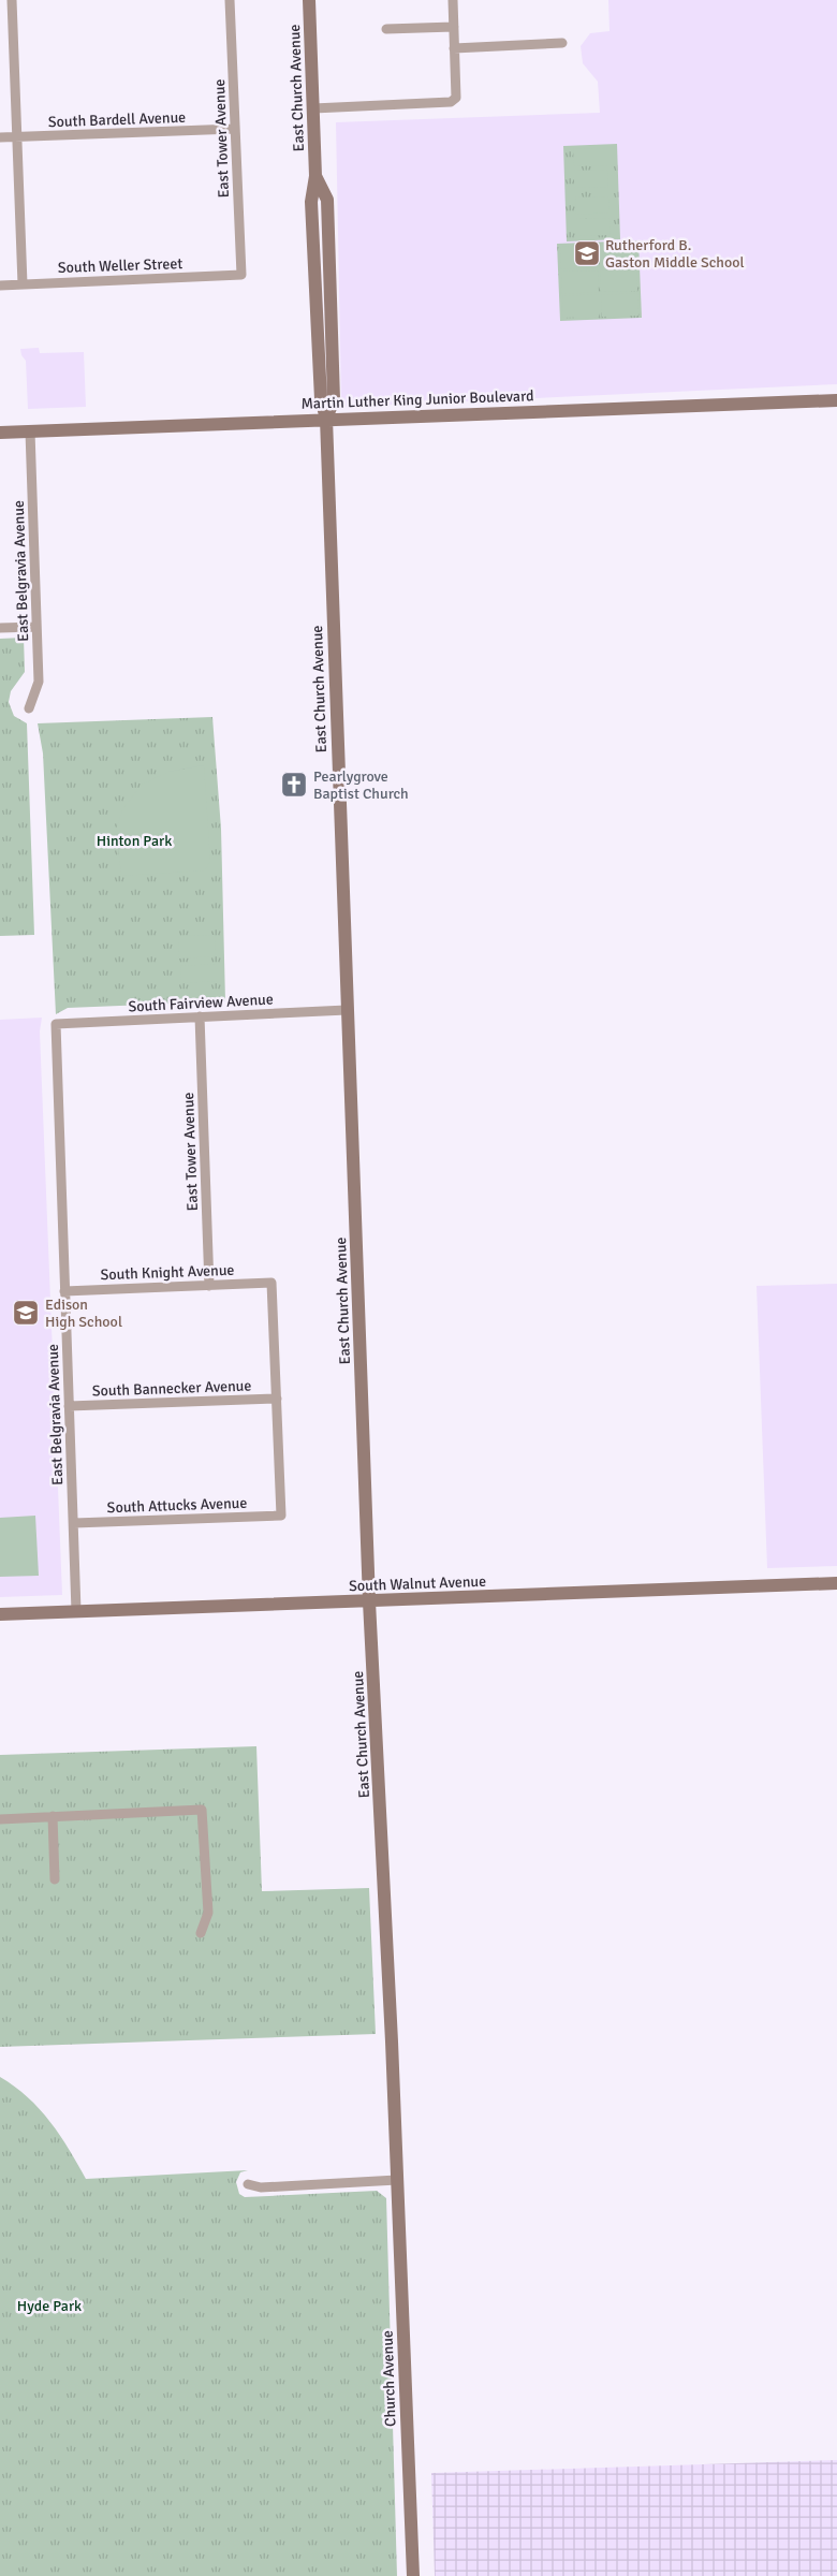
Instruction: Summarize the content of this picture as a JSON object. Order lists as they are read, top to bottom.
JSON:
{
  "streets": {
    "street": [
      "East Church Avenue",
      "South Bardell Avenue",
      "East Tower Avenue",
      "South Weller Street",
      "Martin Luther King Junior Boulevard",
      "East Belgravia Avenue",
      "South Fairview Avenue",
      "South Knight Avenue",
      "South Bannecker Avenue",
      "South Attucks Avenue",
      "South Walnut Avenue",
      "Church Avenue"
    ]
  },
  "crossings": [
    ["East Church Avenue", "Martin Luther King Junior Boulevard"],
    ["East Church Avenue", "South Fairview Avenue"],
    ["East Church Avenue", "South Walnut Avenue"],
    ["East Church Avenue", "Church Avenue"],
    ["South Bardell Avenue", "East Tower Avenue"],
    ["East Tower Avenue", "South Weller Street"],
    ["East Tower Avenue", "South Fairview Avenue"],
    ["East Tower Avenue", "South Knight Avenue"],
    ["Martin Luther King Junior Boulevard", "East Belgravia Avenue"],
    ["East Belgravia Avenue", "South Fairview Avenue"],
    ["East Belgravia Avenue", "South Knight Avenue"],
    ["East Belgravia Avenue", "South Bannecker Avenue"],
    ["East Belgravia Avenue", "South Attucks Avenue"],
    ["East Belgravia Avenue", "South Walnut Avenue"],
    ["South Knight Avenue", "South Bannecker Avenue"],
    ["South Knight Avenue", "South Attucks Avenue"],
    ["South Bannecker Avenue", "South Attucks Avenue"]
  ],
  "parks": ["Hinton Park", "Hyde Park"],
  "places": {
    "school or university": ["Rutherford B. Gaston Middle School", "Edison High School"],
    "church": ["Pearlygrove Baptist Church"]
  }
}
